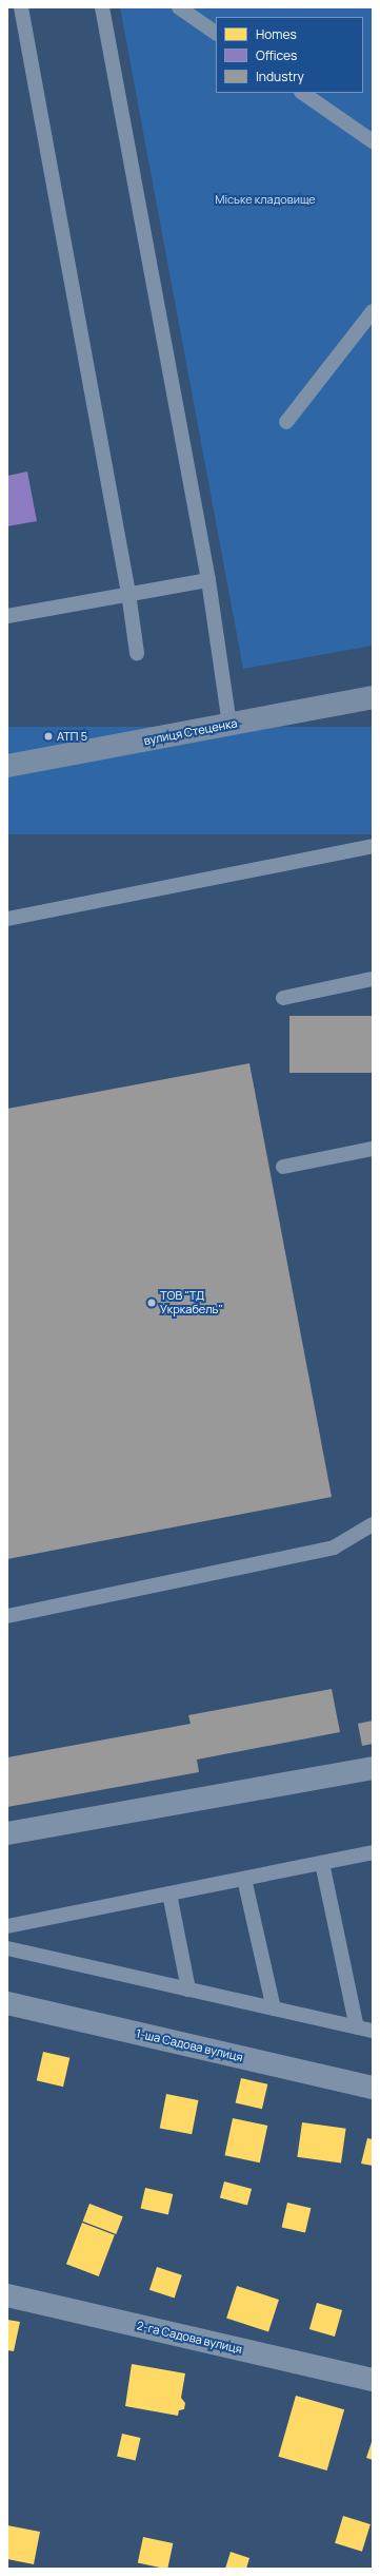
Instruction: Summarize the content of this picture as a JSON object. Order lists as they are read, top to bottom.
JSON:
{
  "streets": {
    "main road": ["вулиця Стеценка"],
    "street": ["1-ша Садова вулиця", "2-га Садова вулиця"]
  },
  "parks": ["Міське кладовище"],
  "places": ["АТП 5", "ТОВ \"ТД Укркабель\""],
  "legend": ["Homes", "Offices", "Industry"]
}
